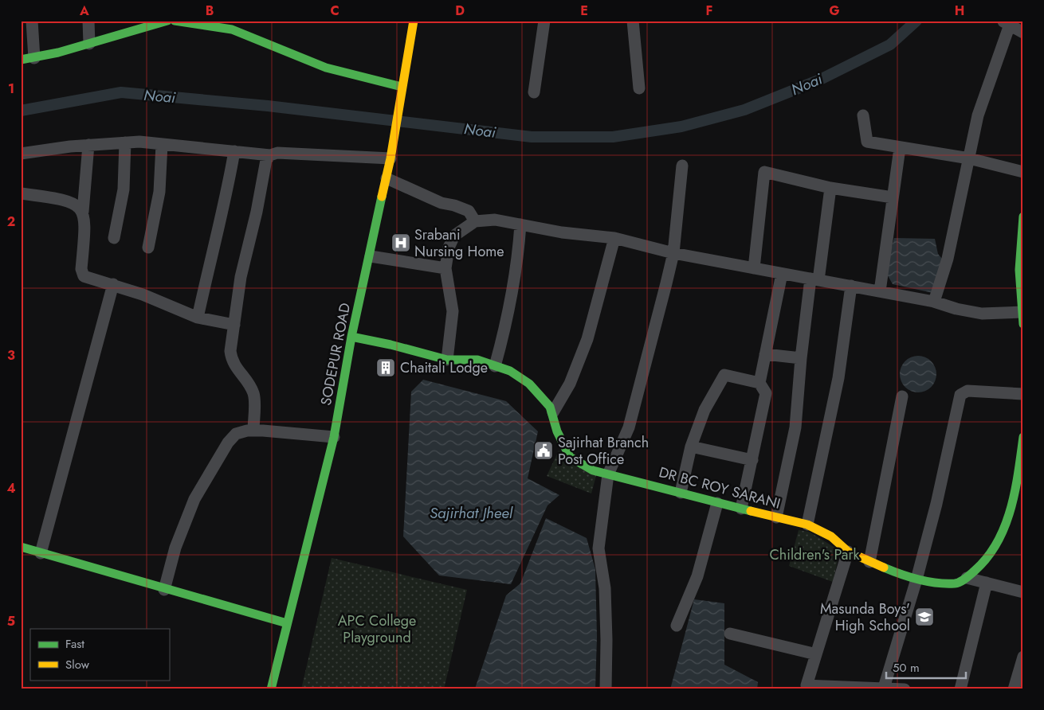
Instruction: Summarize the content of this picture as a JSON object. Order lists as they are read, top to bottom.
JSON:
{
  "streets": {
    "street": ["SODEPUR ROAD", "DR BC ROY SARANI"]
  },
  "crossings": [
    ["SODEPUR ROAD", "DR BC ROY SARANI"]
  ],
  "water": ["Noai", "Sajirhat Jheel"],
  "parks": ["Children's Park", "APC College Playground"],
  "places": {
    "hospital": ["Srabani Nursing Home"],
    "building": ["Chaitali Lodge"],
    "public building": ["Sajirhat Branch Post Office"],
    "school or university": ["Masunda Boys' High School"]
  },
  "legend": ["Fast", "Slow"],
  "scale_bar": "50 m",
  "grid": {
    "columns": [
      "A",
      "B",
      "C",
      "D",
      "E",
      "F",
      "G",
      "H"
    ],
    "rows": [
      "1",
      "2",
      "3",
      "4",
      "5"
    ]
  }
}
